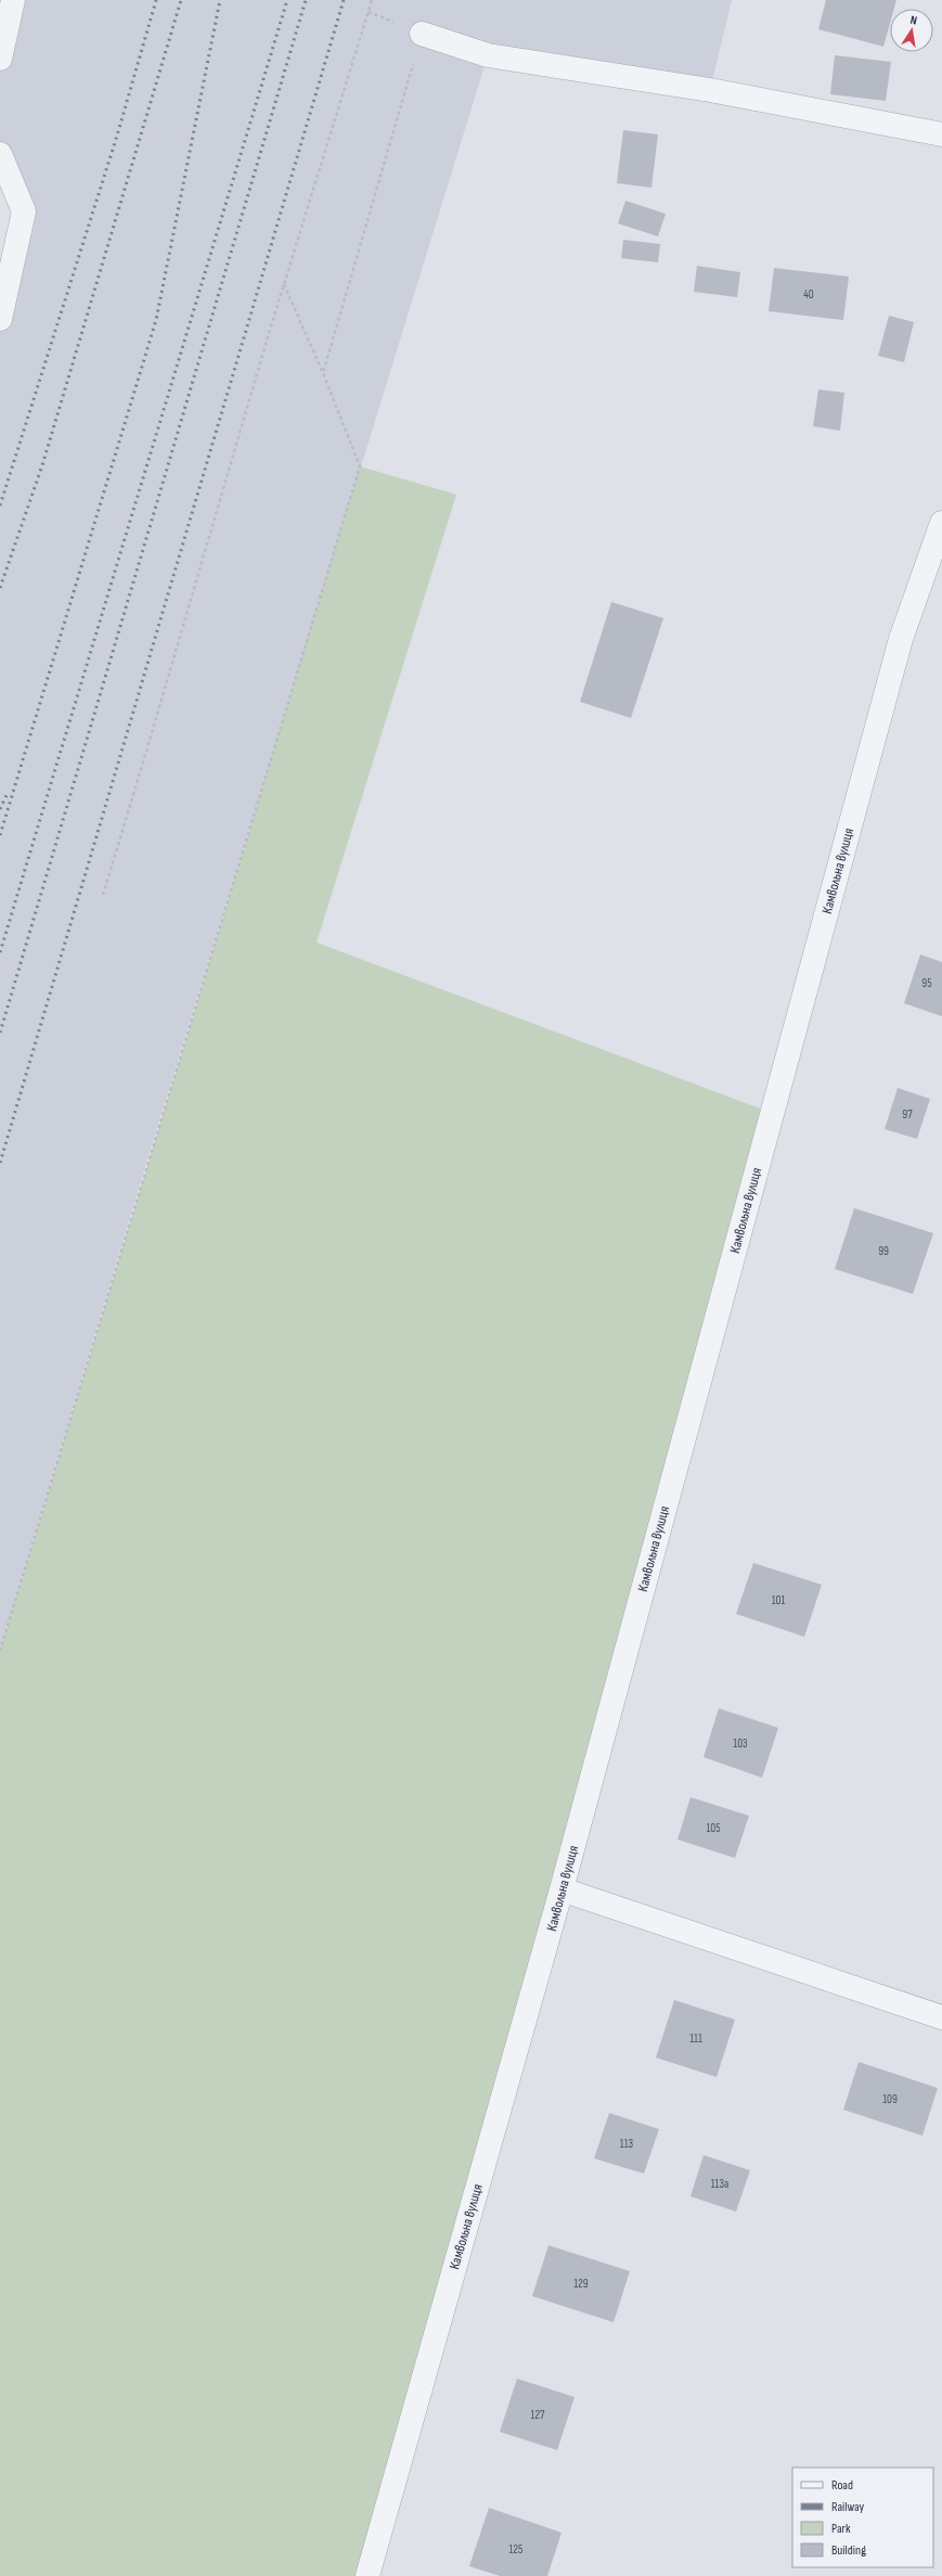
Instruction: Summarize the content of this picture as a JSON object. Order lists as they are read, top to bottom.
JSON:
{
  "streets": {
    "street": ["Камвольна вулиця"]
  },
  "house_numbers": [
    "40",
    "95",
    "97",
    "99",
    "101",
    "103",
    "105",
    "111",
    "109",
    "113",
    "113а",
    "129",
    "127",
    "125"
  ],
  "legend": [
    "Road",
    "Railway",
    "Park",
    "Building"
  ],
  "north": "top"
}
